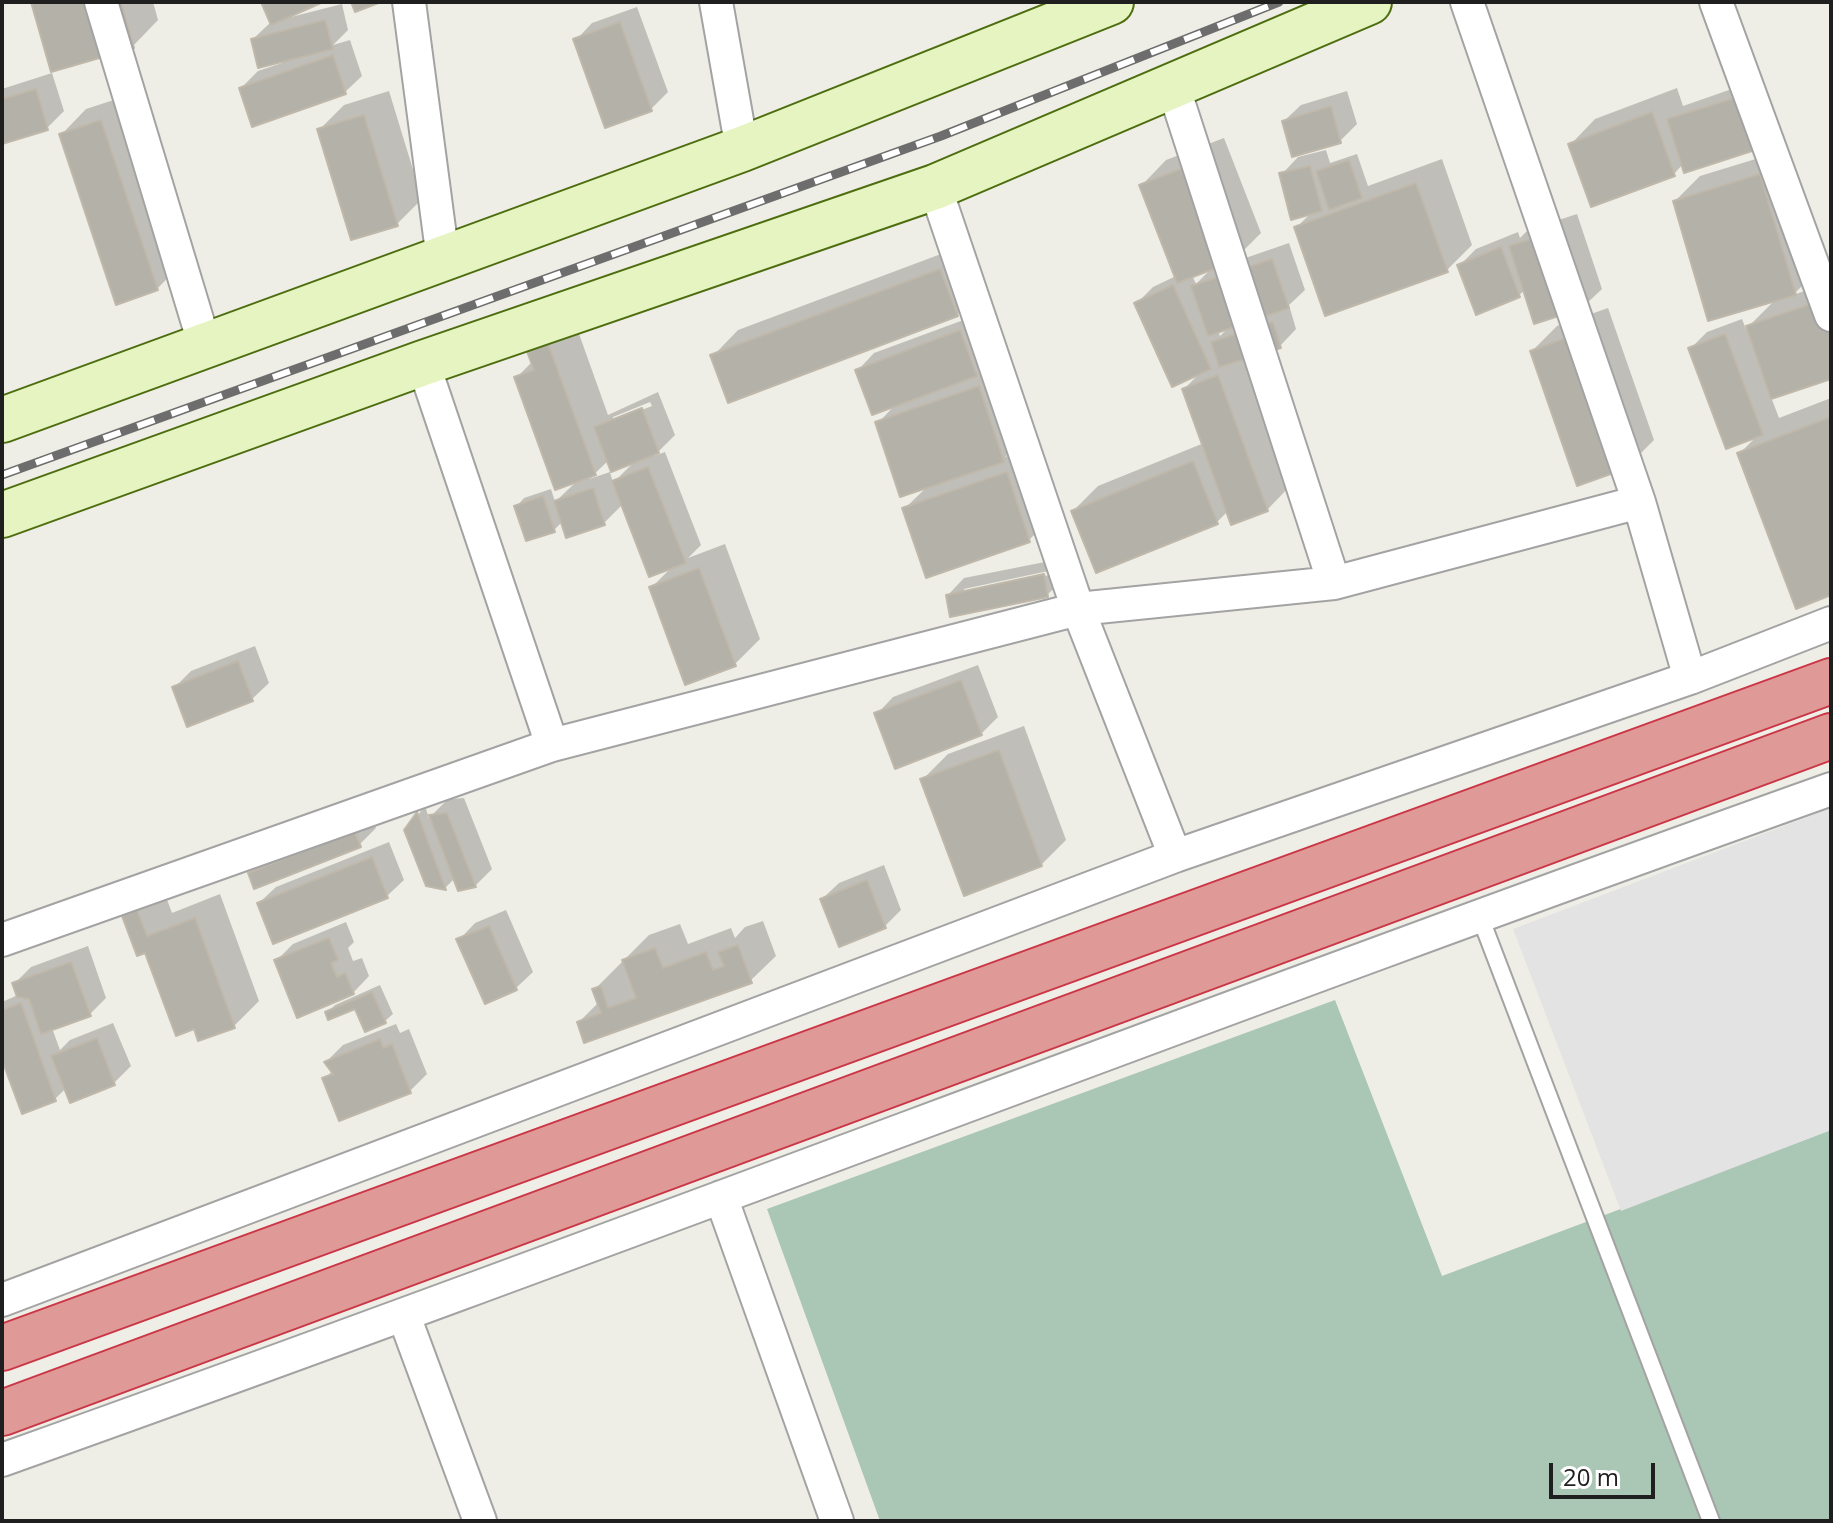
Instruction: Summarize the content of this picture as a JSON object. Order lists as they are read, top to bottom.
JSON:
{
  "scale_bar": "20 m"
}
